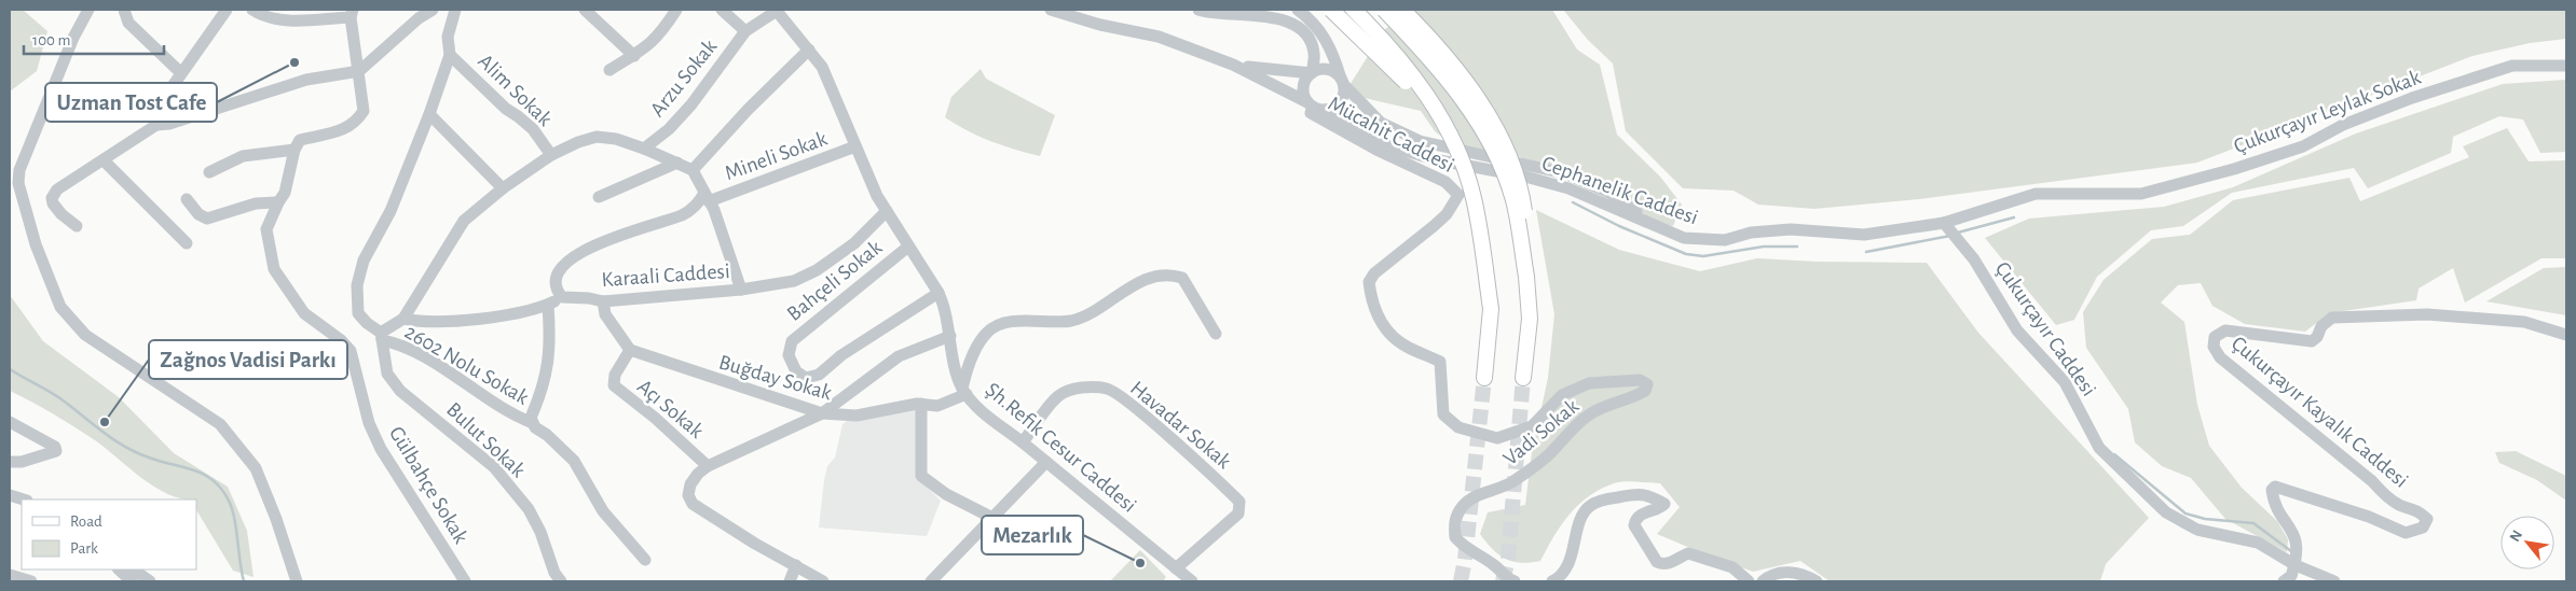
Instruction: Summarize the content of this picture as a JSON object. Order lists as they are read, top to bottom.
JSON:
{
  "streets": {
    "street": [
      "Arzu Sokak",
      "Alim Sokak",
      "Çukurçayır Leylak Sokak",
      "Mücahit Caddesi",
      "Mineli Sokak",
      "Cephanelik Caddesi",
      "Karaali Caddesi",
      "Bahçeli Sokak",
      "Çukurçayır Caddesi",
      "2602 Nolu Sokak",
      "Buğday Sokak",
      "Açı Sokak",
      "Çukurçayır Kayalık Caddesi",
      "Havadar Sokak",
      "Vadi Sokak",
      "Bulut Sokak",
      "Şh.Refik Cesur Caddesi",
      "Gülbahçe Sokak"
    ]
  },
  "crossings": [
    ["Arzu Sokak", "Şh.Refik Cesur Caddesi"],
    ["Çukurçayır Leylak Sokak", "Cephanelik Caddesi"],
    ["Çukurçayır Leylak Sokak", "Çukurçayır Caddesi"],
    ["Mücahit Caddesi", "Cephanelik Caddesi"],
    ["Mücahit Caddesi", "Vadi Sokak"],
    ["Mineli Sokak", "Karaali Caddesi"],
    ["Mineli Sokak", "Şh.Refik Cesur Caddesi"],
    ["Cephanelik Caddesi", "Çukurçayır Caddesi"],
    ["Karaali Caddesi", "Şh.Refik Cesur Caddesi"],
    ["Bahçeli Sokak", "Şh.Refik Cesur Caddesi"],
    ["Çukurçayır Caddesi", "Çukurçayır Kayalık Caddesi"],
    ["2602 Nolu Sokak", "Bulut Sokak"],
    ["Buğday Sokak", "Açı Sokak"],
    ["Buğday Sokak", "Şh.Refik Cesur Caddesi"],
    ["Havadar Sokak", "Şh.Refik Cesur Caddesi"]
  ],
  "places": ["Uzman Tost Cafe", "Zağnos Vadisi Parkı", "Mezarlık"],
  "legend": ["Road", "Park"],
  "scale_bar": "100 m",
  "north": "top left"
}
